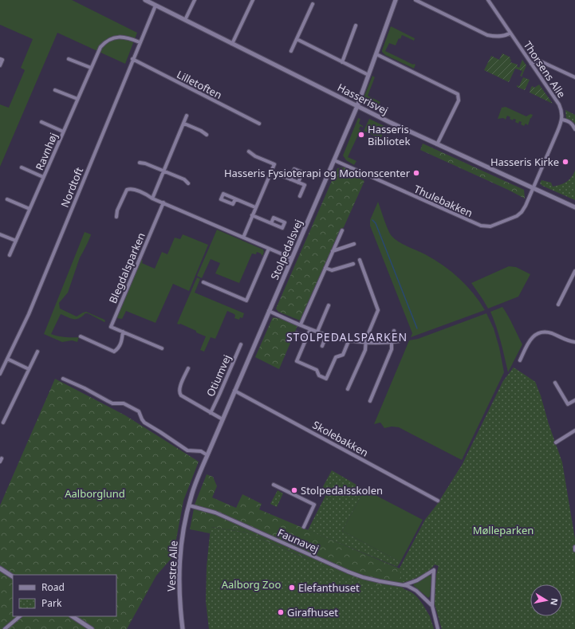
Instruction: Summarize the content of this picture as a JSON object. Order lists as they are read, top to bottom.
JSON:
{
  "streets": {
    "street": [
      "Thorsens Alle",
      "Lilletoften",
      "Hasserisvej",
      "Ravnhøj",
      "Nordtoft",
      "Thulebakken",
      "Stolpedalsvej",
      "Blegdalsparken",
      "Otiumvej",
      "Skolebakken",
      "Faunavej",
      "Vestre Alle"
    ]
  },
  "crossings": [
    ["Lilletoften", "Nordtoft"],
    ["Hasserisvej", "Nordtoft"],
    ["Hasserisvej", "Thulebakken"],
    ["Hasserisvej", "Stolpedalsvej"],
    ["Ravnhøj", "Nordtoft"],
    ["Thulebakken", "Stolpedalsvej"],
    ["Stolpedalsvej", "Otiumvej"],
    ["Stolpedalsvej", "Skolebakken"],
    ["Stolpedalsvej", "Faunavej"],
    ["Stolpedalsvej", "Vestre Alle"],
    ["Faunavej", "Vestre Alle"]
  ],
  "districts": ["STOLPEDALSPARKEN"],
  "parks": ["Aalborglund", "Mølleparken", "Aalborg Zoo"],
  "places": [
    "Hasseris Bibliotek",
    "Hasseris Kirke",
    "Hasseris Fysioterapi og Motionscenter",
    "Stolpedalsskolen",
    "Elefanthuset",
    "Girafhuset"
  ],
  "legend": ["Road", "Park"],
  "north": "right"
}
